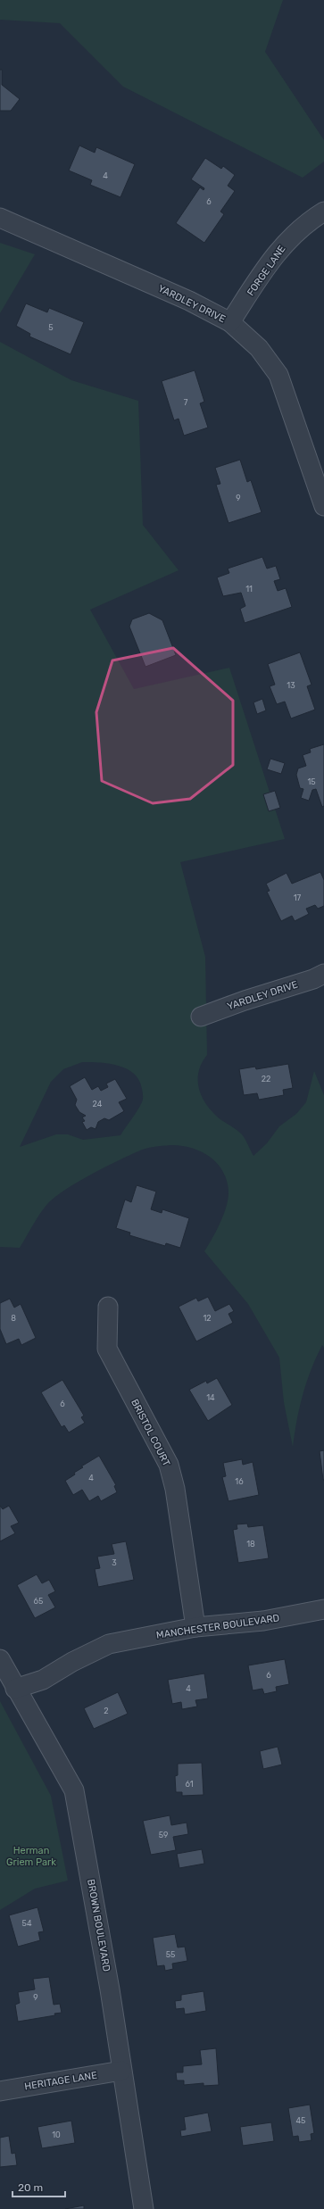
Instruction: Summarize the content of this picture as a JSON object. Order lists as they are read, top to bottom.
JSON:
{
  "streets": {
    "street": [
      "FORGE LANE",
      "YARDLEY DRIVE",
      "BRISTOL COURT",
      "MANCHESTER BOULEVARD",
      "BROWN BOULEVARD",
      "HERITAGE LANE"
    ]
  },
  "crossings": [
    ["FORGE LANE", "YARDLEY DRIVE"],
    ["BRISTOL COURT", "MANCHESTER BOULEVARD"],
    ["MANCHESTER BOULEVARD", "BROWN BOULEVARD"],
    ["BROWN BOULEVARD", "HERITAGE LANE"]
  ],
  "parks": ["Herman Griem Park"],
  "house_numbers": [
    "4",
    "6",
    "5",
    "7",
    "9",
    "11",
    "13",
    "15",
    "17",
    "22",
    "24",
    "8",
    "12",
    "14",
    "6",
    "4",
    "16",
    "18",
    "3",
    "65",
    "6",
    "4",
    "2",
    "61",
    "59",
    "54",
    "55",
    "9",
    "45",
    "10"
  ],
  "scale_bar": "20 m"
}
